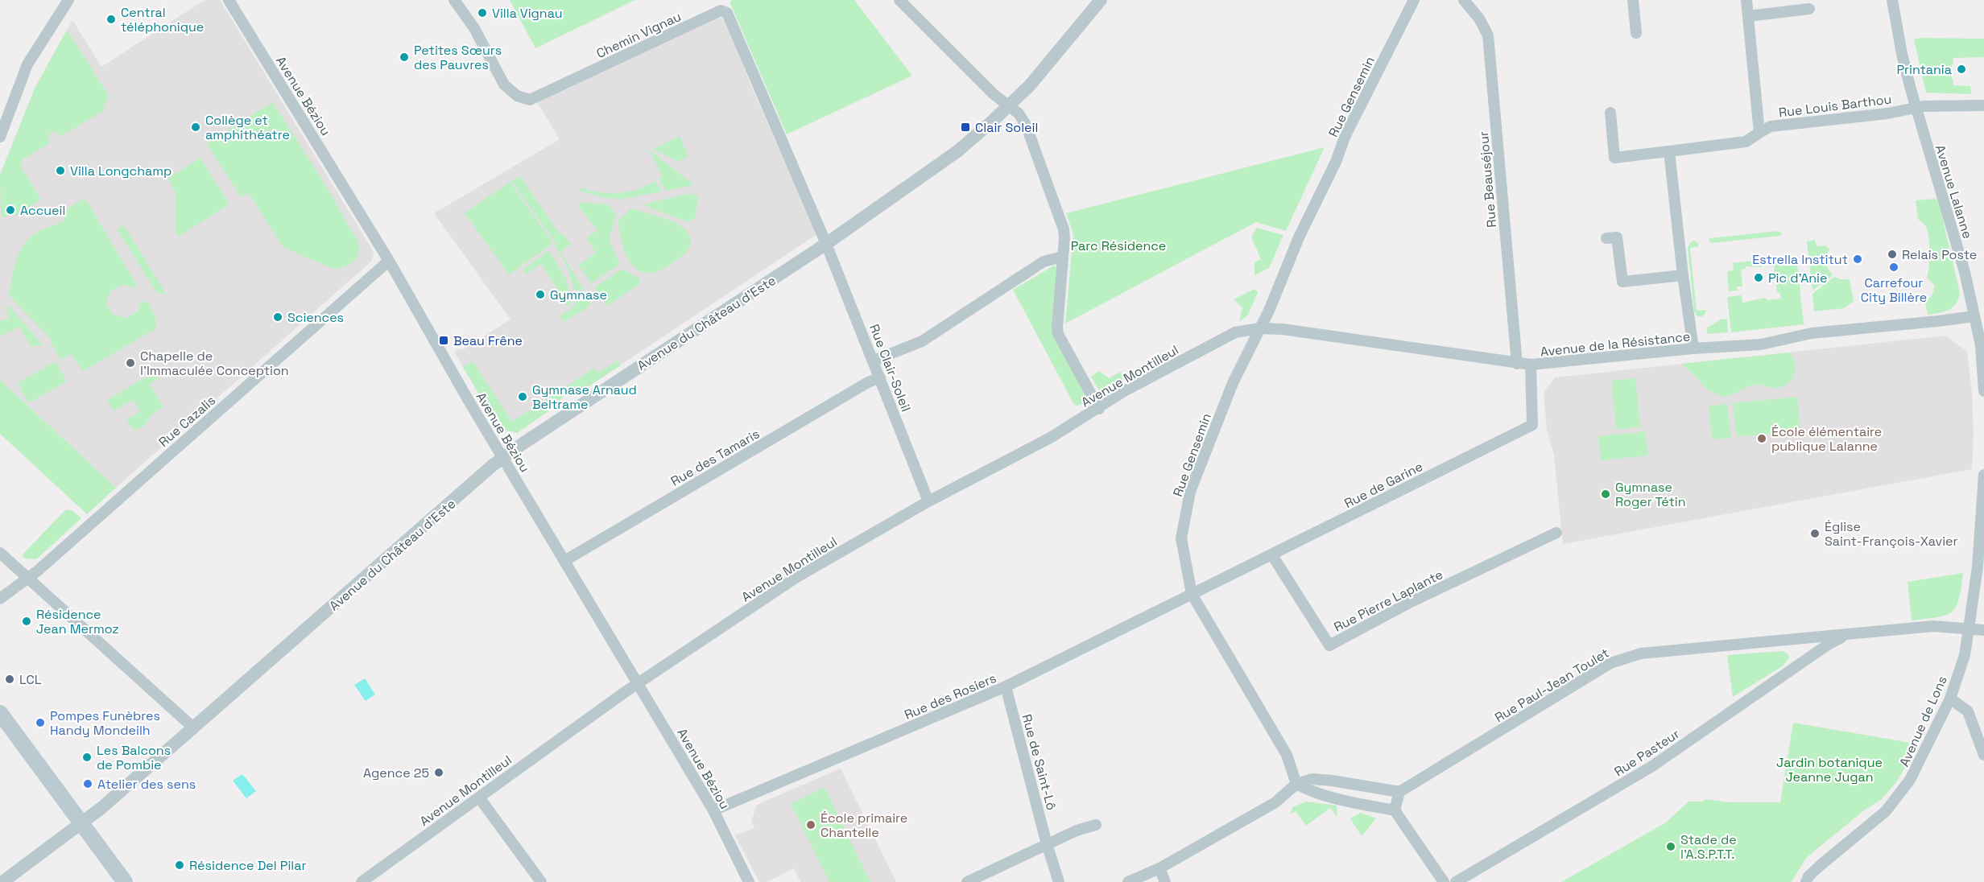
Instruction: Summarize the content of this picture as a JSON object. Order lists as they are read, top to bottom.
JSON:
{
  "streets": {
    "street": [
      "Chemin Vignau",
      "Avenue Béziou",
      "Rue Gensemin",
      "Rue Louis Barthou",
      "Rue Beauséjour",
      "Avenue Lalanne",
      "Avenue du Château d'Este",
      "Avenue de la Résistance",
      "Rue Clair-Soleil",
      "Avenue Montilleul",
      "Rue Cazalis",
      "Rue des Tamaris",
      "Rue de Garine",
      "Rue Pierre Laplante",
      "Rue Paul-Jean Toulet",
      "Rue des Rosiers",
      "Avenue de Lons",
      "Rue Pasteur",
      "Rue de Saint-Lô"
    ]
  },
  "crossings": [
    ["Chemin Vignau", "Avenue du Château d'Este"],
    ["Chemin Vignau", "Rue Clair-Soleil"],
    ["Avenue Béziou", "Avenue du Château d'Este"],
    ["Avenue Béziou", "Avenue Montilleul"],
    ["Avenue Béziou", "Rue Cazalis"],
    ["Avenue Béziou", "Rue des Tamaris"],
    ["Avenue Béziou", "Rue des Rosiers"],
    ["Rue Gensemin", "Avenue de la Résistance"],
    ["Rue Gensemin", "Avenue Montilleul"],
    ["Rue Gensemin", "Rue de Garine"],
    ["Rue Gensemin", "Rue des Rosiers"],
    ["Rue Louis Barthou", "Avenue Lalanne"],
    ["Rue Beauséjour", "Avenue de la Résistance"],
    ["Avenue Lalanne", "Avenue de la Résistance"],
    ["Avenue du Château d'Este", "Rue Clair-Soleil"],
    ["Avenue de la Résistance", "Avenue Montilleul"],
    ["Avenue de la Résistance", "Rue de Garine"],
    ["Rue Clair-Soleil", "Avenue Montilleul"],
    ["Rue Clair-Soleil", "Rue des Tamaris"],
    ["Rue de Garine", "Rue Pierre Laplante"],
    ["Rue de Garine", "Rue des Rosiers"],
    ["Rue Paul-Jean Toulet", "Avenue de Lons"],
    ["Rue Paul-Jean Toulet", "Rue Pasteur"],
    ["Rue des Rosiers", "Rue de Saint-Lô"]
  ],
  "parks": ["Parc Résidence", "Jardin botanique Jeanne Jugan"],
  "places": {
    "other": [
      "Villa Vignau",
      "Central téléphonique",
      "Petites Sœurs des Pauvres",
      "Printania",
      "Collège et amphithéatre",
      "Villa Longchamp",
      "Accueil",
      "Relais Poste",
      "Estrella Institut",
      "Carrefour City Billère",
      "Pic d'Anie",
      "Gymnase",
      "Sciences",
      "Chapelle de l'Immaculée Conception",
      "Gymnase Arnaud Beltrame",
      "École élémentaire publique Lalanne",
      "Gymnase Roger Tétin",
      "Église Saint-François-Xavier",
      "Résidence Jean Mermoz",
      "LCL",
      "Pompes Funèbres Handy Mondeilh",
      "Les Balcons de Pombie",
      "Agence 25",
      "Atelier des sens",
      "École primaire Chantelle",
      "Stade de l'A.S.P.T.T.",
      "Résidence Del Pilar"
    ],
    "transit": ["Clair Soleil", "Beau Frêne"]
  }
}
